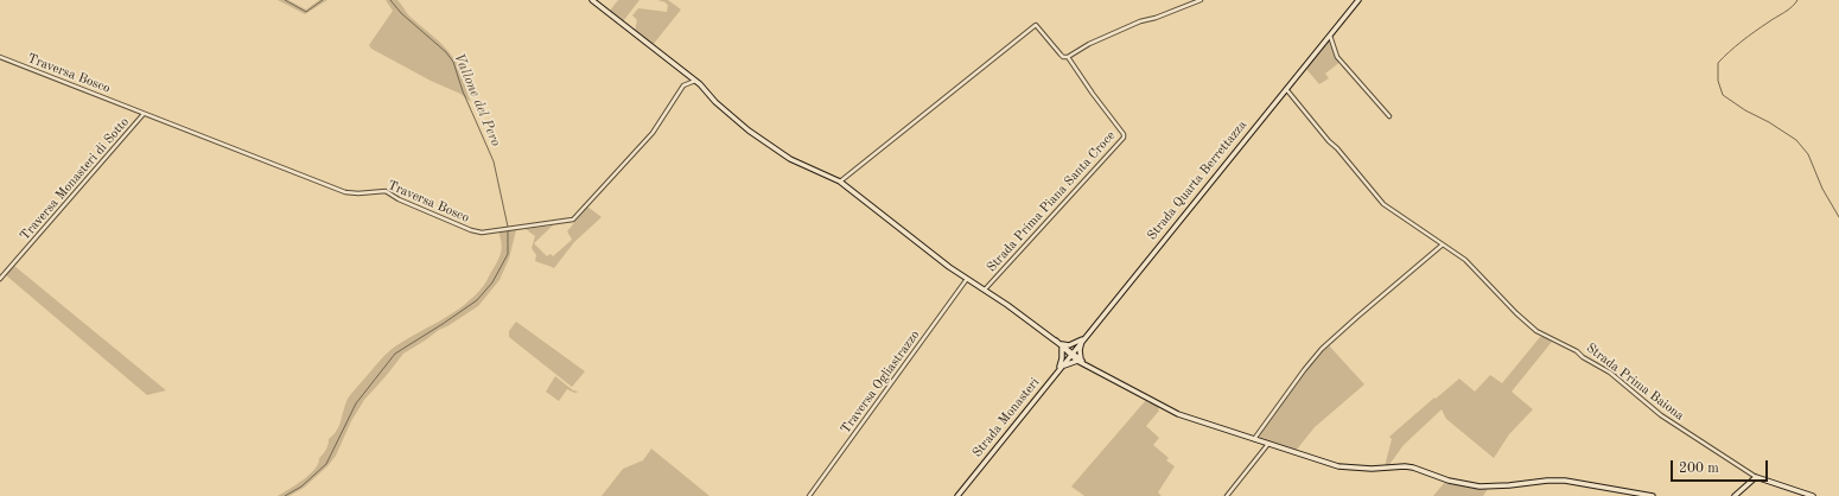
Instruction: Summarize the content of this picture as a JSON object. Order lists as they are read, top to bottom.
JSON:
{
  "streets": {
    "street": [
      "Traversa Bosco",
      "Traversa Monasteri di Sotto",
      "Strada Quarta Berrettazza",
      "Strada Prima Piana Santa Croce",
      "Traversa Ogliastrazzo",
      "Strada Prima Baiona",
      "Strada Monasteri"
    ]
  },
  "crossings": [
    ["Traversa Bosco", "Traversa Monasteri di Sotto"],
    ["Strada Quarta Berrettazza", "Strada Prima Baiona"],
    ["Strada Quarta Berrettazza", "Strada Monasteri"]
  ],
  "water": ["Vallone del Pero"],
  "scale_bar": "200 m"
}
